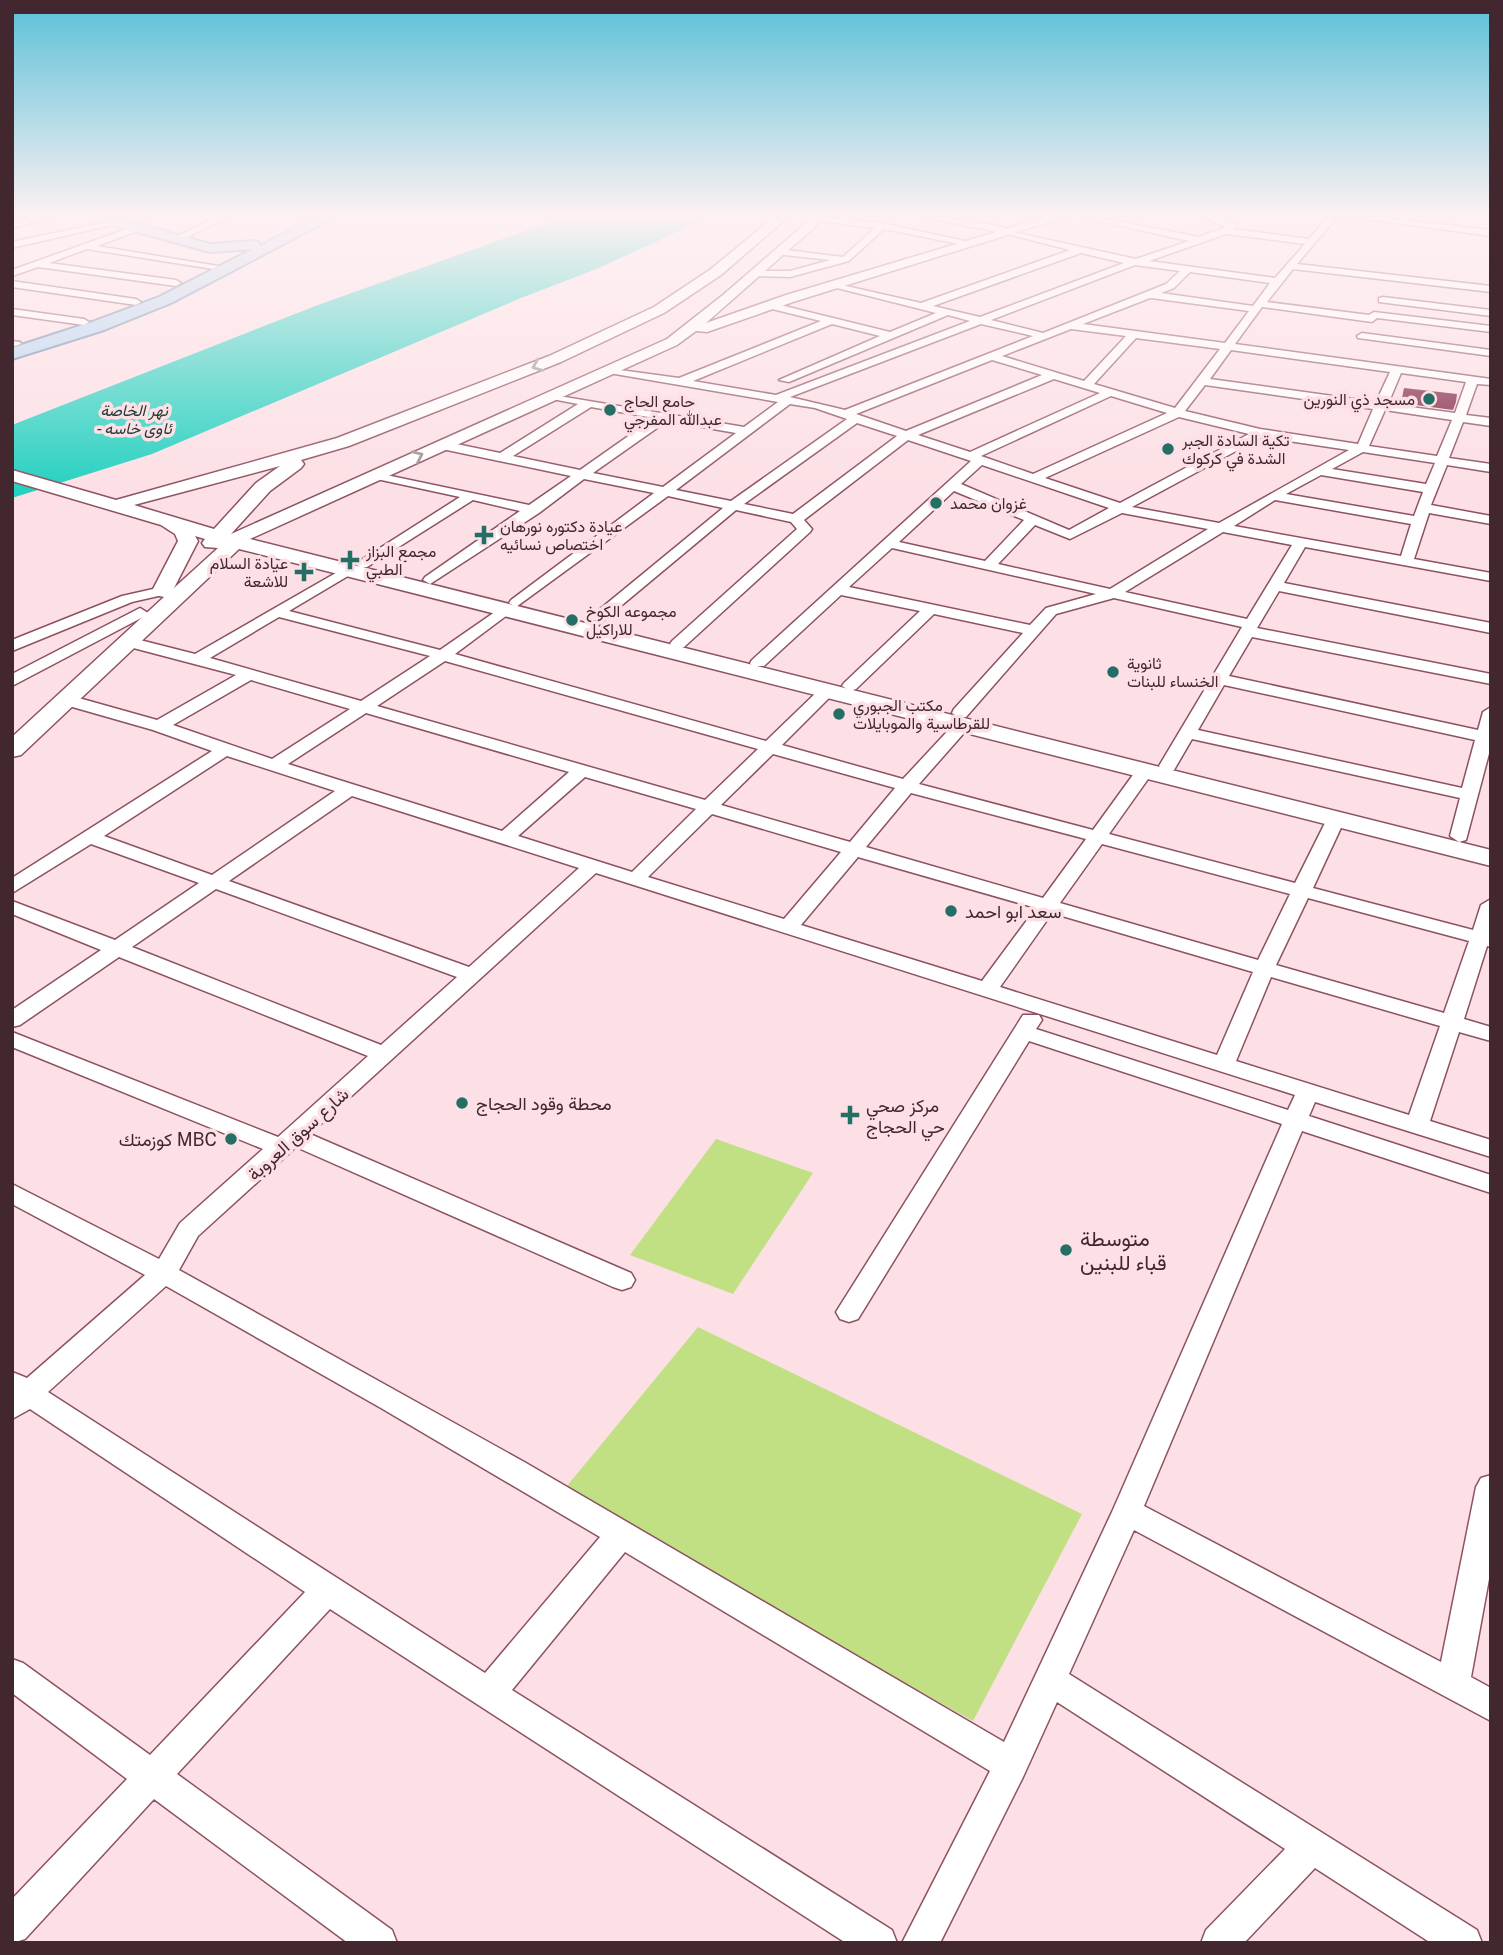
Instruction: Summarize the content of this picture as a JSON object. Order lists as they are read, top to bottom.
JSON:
{
  "streets": {
    "street": ["شارع سوق العروبة"]
  },
  "water": ["نهر الخاصة - ئاوی خاسە"],
  "places": {
    "other": [
      "مسجد ذي النورين",
      "جامع الحاج عبدالله المفرجي",
      "تكية السادة الجبر الشدة في كركوك",
      "غزوان محمد",
      "مجموعه الكوخ للاراكيل",
      "ثانوية الخنساء للبنات",
      "مكتب الجبوري للقرطاسية والموبايلات",
      "سعد ابو احمد",
      "محطة وقود الحجاج",
      "كوزمتك MBC",
      "متوسطة قباء للبنين"
    ],
    "health": [
      "عيادة دكتوره نورهان اختصاص نسائيه",
      "مجمع البزاز الطبي",
      "عيادة السلام للاشعة",
      "مركز صحي حي الحجاج"
    ]
  }
}
